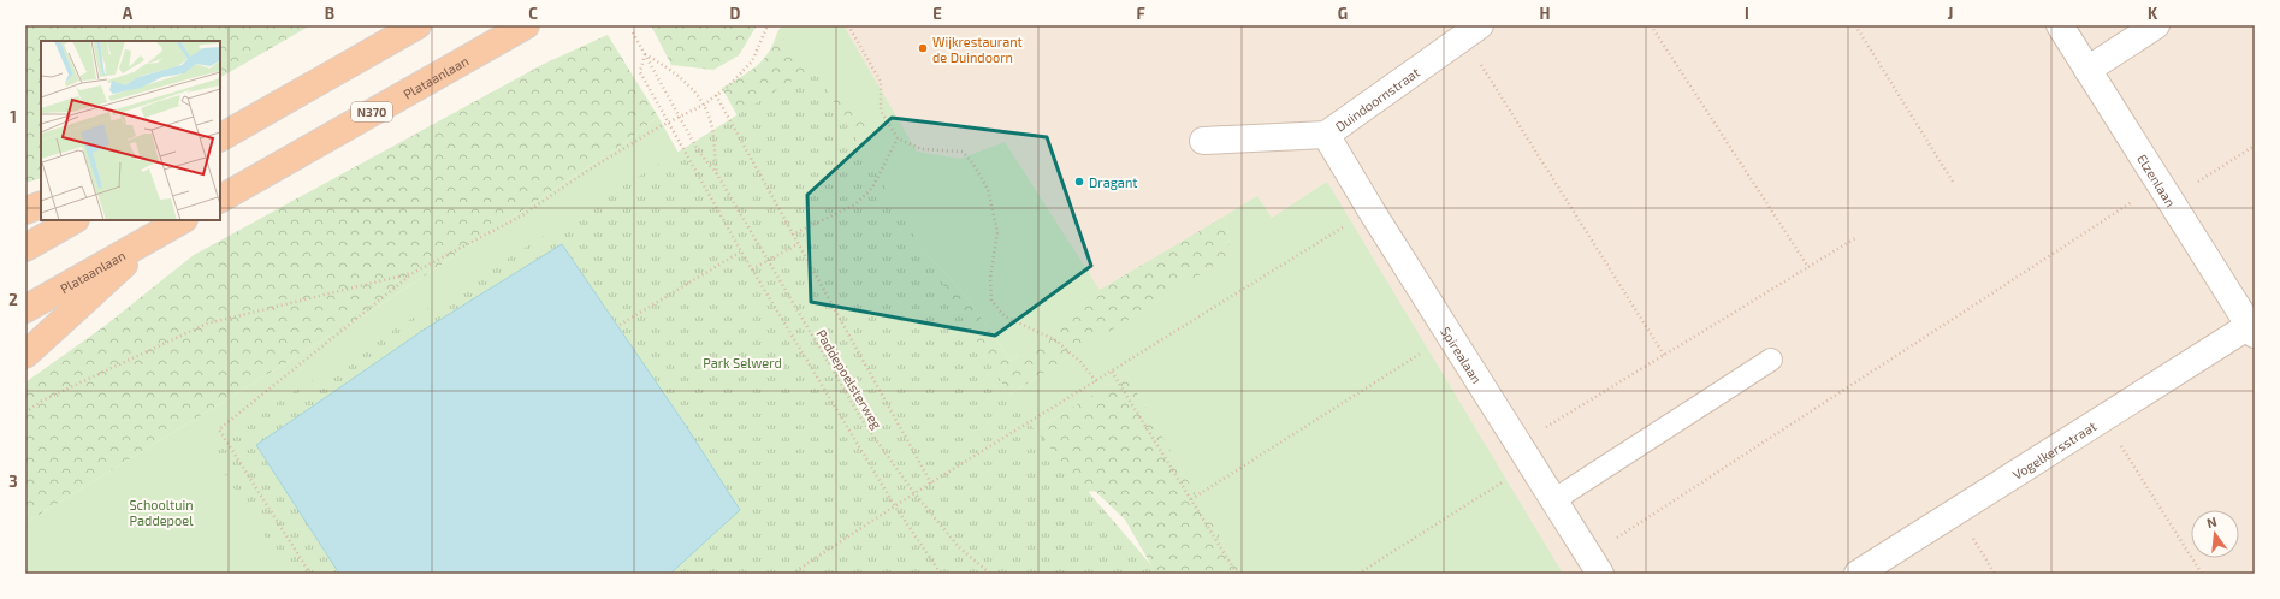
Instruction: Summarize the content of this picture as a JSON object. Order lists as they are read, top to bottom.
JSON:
{
  "streets": {
    "highway": ["Plataanlaan", "N370"],
    "street": [
      "Duindoornstraat",
      "Elzenlaan",
      "Spirealaan",
      "Vogelkersstraat"
    ],
    "path": ["Paddepoelsterweg"]
  },
  "crossings": [
    ["Duindoornstraat", "Spirealaan"],
    ["Elzenlaan", "Vogelkersstraat"]
  ],
  "parks": ["Park Selwerd", "Schooltuin Paddepoel"],
  "places": ["Wijkrestaurant de Duindoorn", "Dragant"],
  "north": "top",
  "grid": {
    "columns": [
      "A",
      "B",
      "C",
      "D",
      "E",
      "F",
      "G",
      "H",
      "I",
      "J",
      "K"
    ],
    "rows": ["1", "2", "3"]
  }
}
